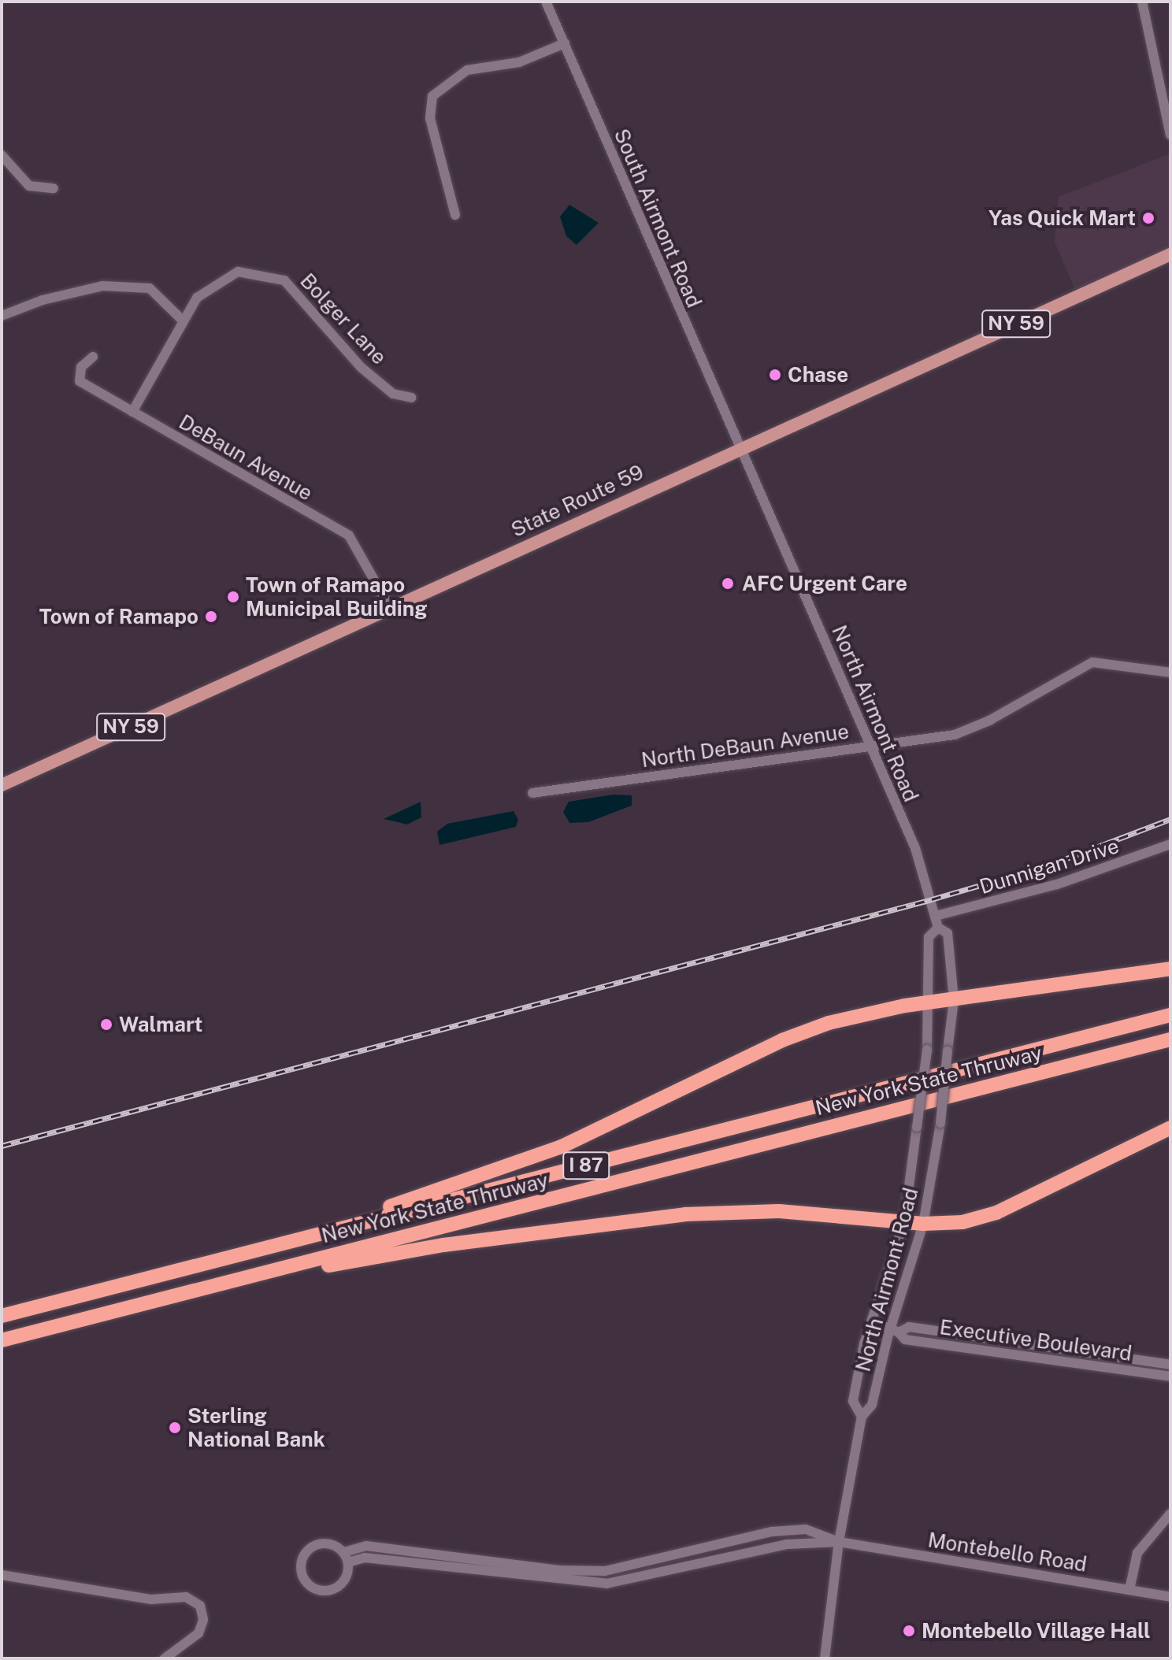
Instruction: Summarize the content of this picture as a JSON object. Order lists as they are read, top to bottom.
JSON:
{
  "streets": {
    "highway": ["New York State Thruway", "I 87"],
    "main road": ["NY 59", "State Route 59"],
    "street": [
      "South Airmont Road",
      "Bolger Lane",
      "DeBaun Avenue",
      "North Airmont Road",
      "North DeBaun Avenue",
      "Dunnigan Drive",
      "Executive Boulevard",
      "Montebello Road"
    ]
  },
  "crossings": [
    ["South Airmont Road", "State Route 59"],
    ["South Airmont Road", "North Airmont Road"],
    ["Bolger Lane", "DeBaun Avenue"],
    ["DeBaun Avenue", "State Route 59"],
    ["State Route 59", "North Airmont Road"],
    ["North Airmont Road", "North DeBaun Avenue"],
    ["North Airmont Road", "Dunnigan Drive"],
    ["North Airmont Road", "Executive Boulevard"],
    ["North Airmont Road", "Montebello Road"]
  ],
  "places": [
    "Yas Quick Mart",
    "Chase",
    "AFC Urgent Care",
    "Town of Ramapo Municipal Building",
    "Town of Ramapo",
    "Walmart",
    "Sterling National Bank",
    "Montebello Village Hall"
  ]
}
